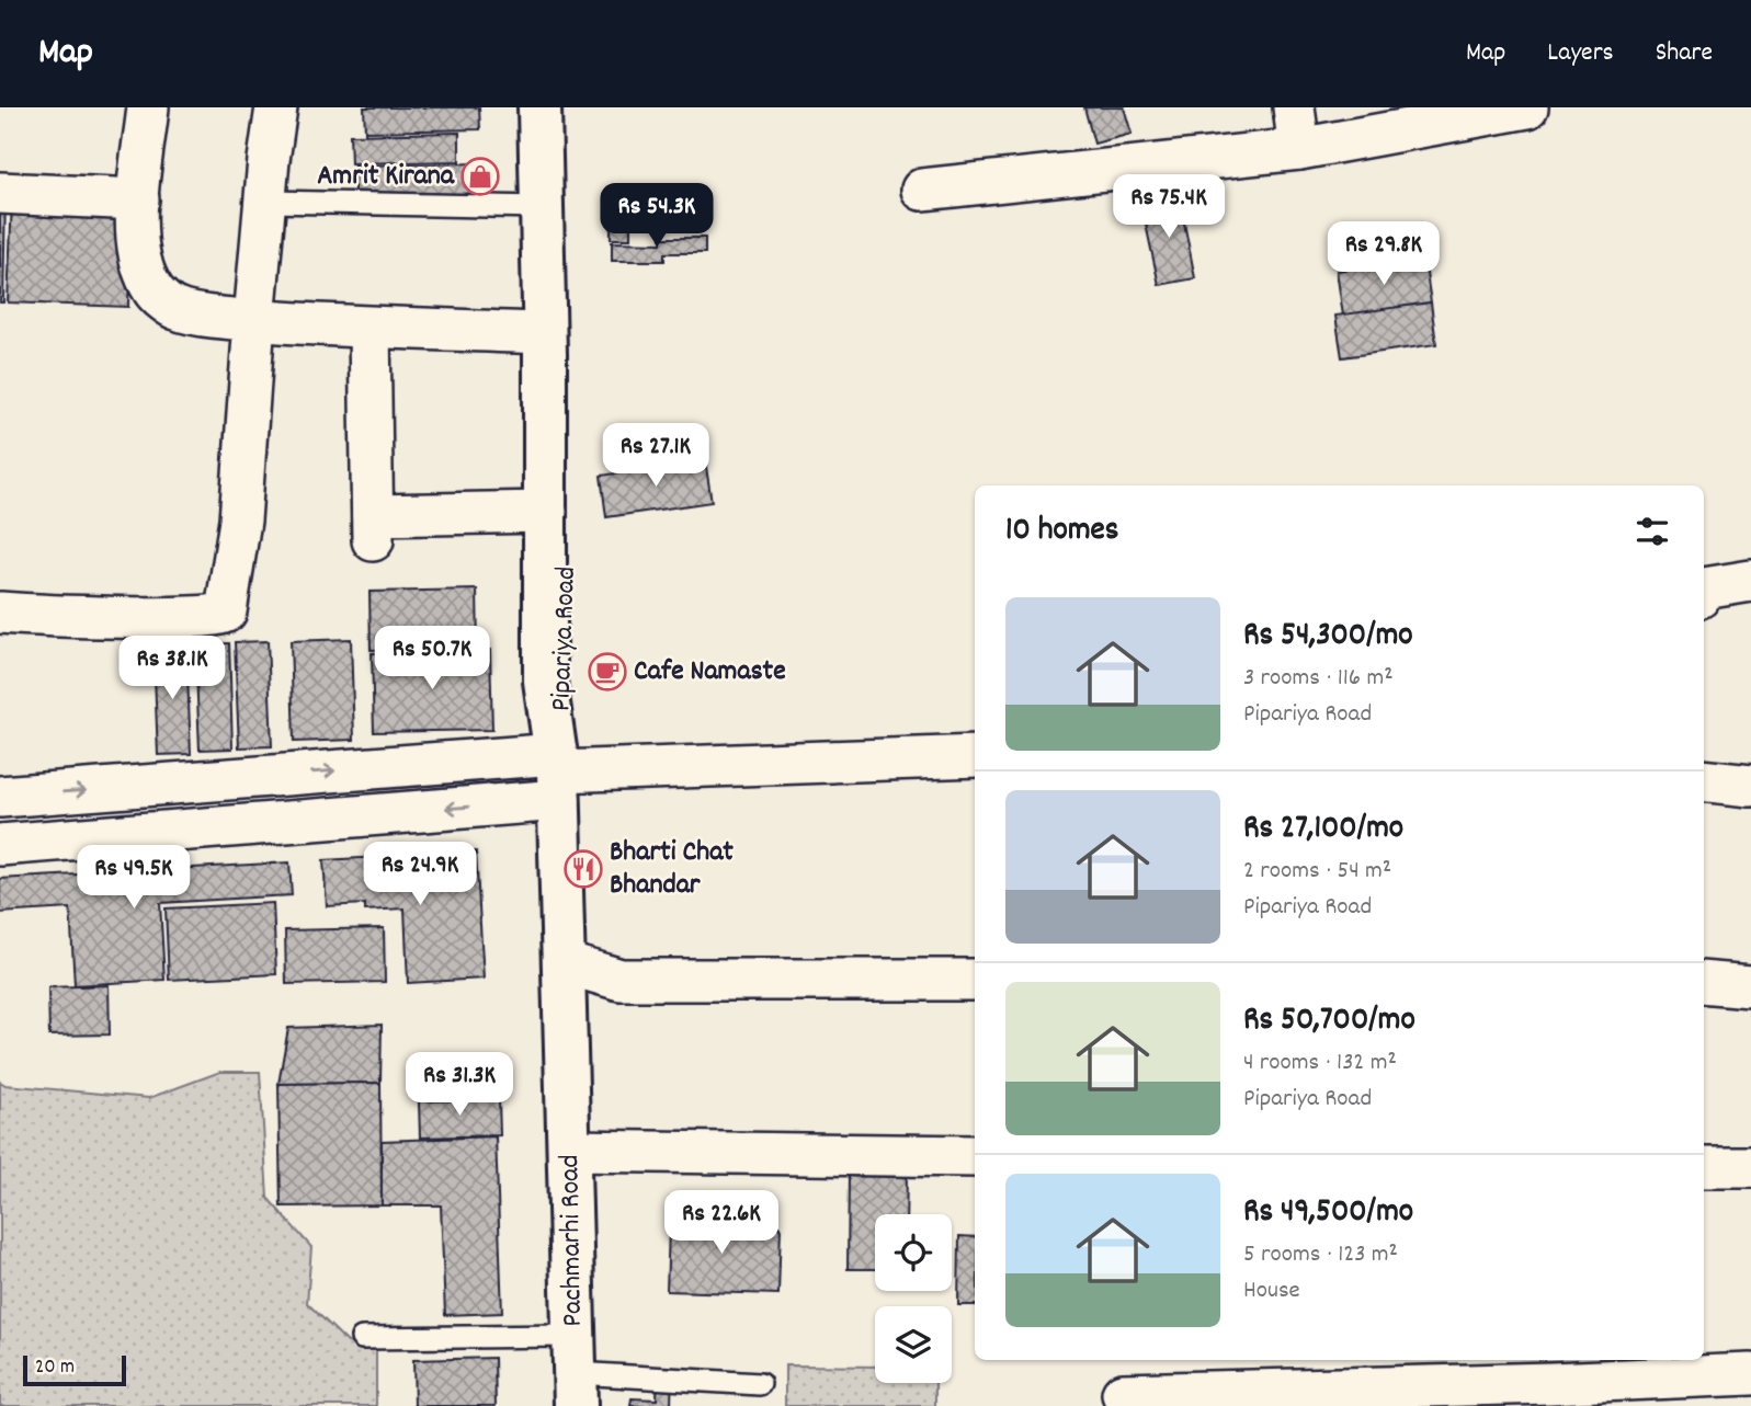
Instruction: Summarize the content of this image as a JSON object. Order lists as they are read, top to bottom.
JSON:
{
  "streets": {
    "main road": ["Pipariya Road", "Pachmarhi Road"]
  },
  "crossings": [
    ["Pipariya Road", "Pachmarhi Road"]
  ],
  "places": {
    "shop": ["Amrit Kirana"],
    "cafe": ["Cafe Namaste"],
    "restaurant": ["Bharti Chat Bhandar"]
  },
  "scale_bar": "20 m",
  "page": {
    "header": "Map",
    "nav": ["Map", "Layers", "Share"],
    "price": [
      "Rs 75.4K",
      "Rs 54.3K",
      "Rs 29.8K",
      "Rs 27.1K",
      "Rs 50.7K",
      "Rs 38.1K",
      "Rs 24.9K",
      "Rs 49.5K",
      "Rs 31.3K",
      "Rs 22.6K"
    ],
    "heading": "10 homes",
    "list": [
      {
        "name": "Rs 54,300/mo",
        "note": "3 rooms · 116 m² · Pipariya Road"
      },
      {
        "name": "Rs 27,100/mo",
        "note": "2 rooms · 54 m² · Pipariya Road"
      },
      {
        "name": "Rs 50,700/mo",
        "note": "4 rooms · 132 m² · Pipariya Road"
      },
      {
        "name": "Rs 49,500/mo",
        "note": "5 rooms · 123 m² · House"
      }
    ],
    "scale": "20 m"
  }
}
